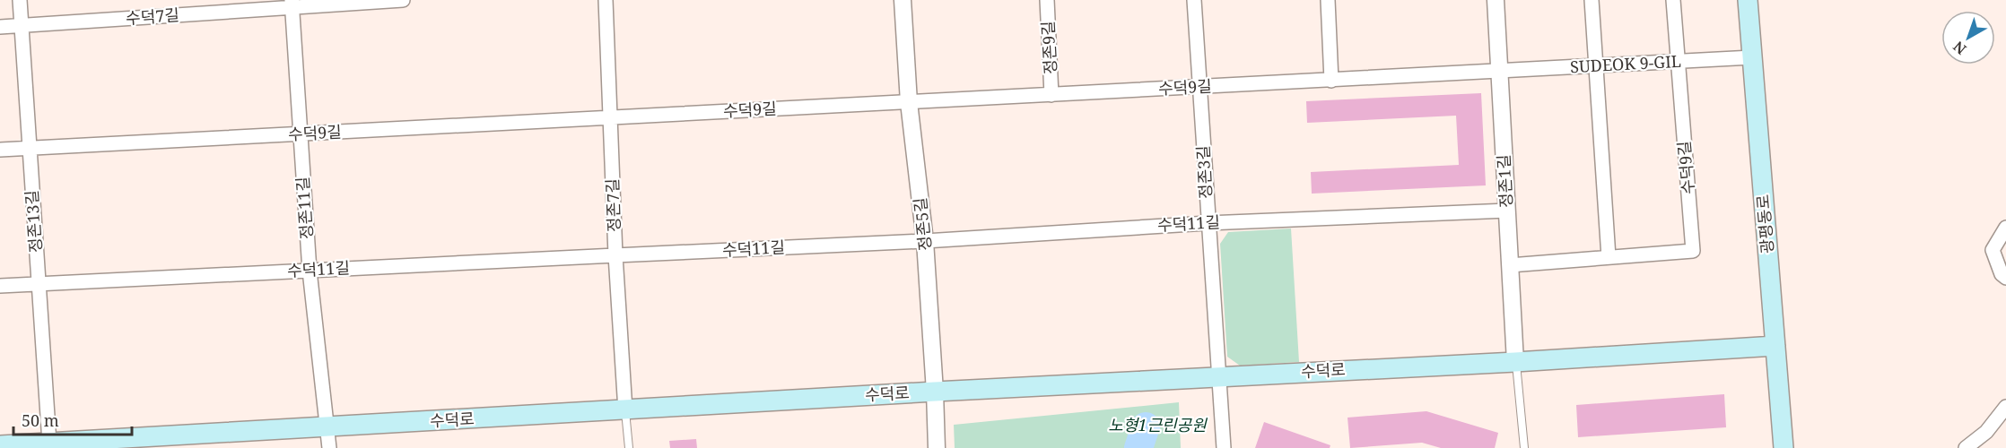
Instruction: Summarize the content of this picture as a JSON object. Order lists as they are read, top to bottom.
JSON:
{
  "streets": {
    "main road": ["광평동로", "수덕로"],
    "street": [
      "수덕7길",
      "정존9길",
      "SUDEOK 9-GIL",
      "수덕9길",
      "정존3길",
      "정존1길",
      "정존7길",
      "정존11길",
      "정존13길",
      "정존5길",
      "수덕11길"
    ]
  },
  "crossings": [
    ["수덕7길", "정존11길"],
    ["수덕7길", "정존13길"],
    ["정존9길", "수덕9길"],
    ["SUDEOK 9-GIL", "수덕9길"],
    ["SUDEOK 9-GIL", "정존1길"],
    ["SUDEOK 9-GIL", "광평동로"],
    ["수덕9길", "정존3길"],
    ["수덕9길", "정존1길"],
    ["수덕9길", "정존7길"],
    ["수덕9길", "정존11길"],
    ["수덕9길", "정존13길"],
    ["수덕9길", "정존5길"],
    ["정존3길", "수덕11길"],
    ["정존3길", "수덕로"],
    ["정존1길", "수덕11길"],
    ["정존1길", "수덕로"],
    ["정존7길", "수덕11길"],
    ["정존7길", "수덕로"],
    ["정존11길", "수덕11길"],
    ["정존11길", "수덕로"],
    ["정존13길", "수덕11길"],
    ["정존13길", "수덕로"],
    ["정존5길", "수덕11길"],
    ["정존5길", "수덕로"],
    ["광평동로", "수덕로"]
  ],
  "parks": ["노형1근린공원"],
  "scale_bar": "50 m",
  "north": "bottom left"
}
